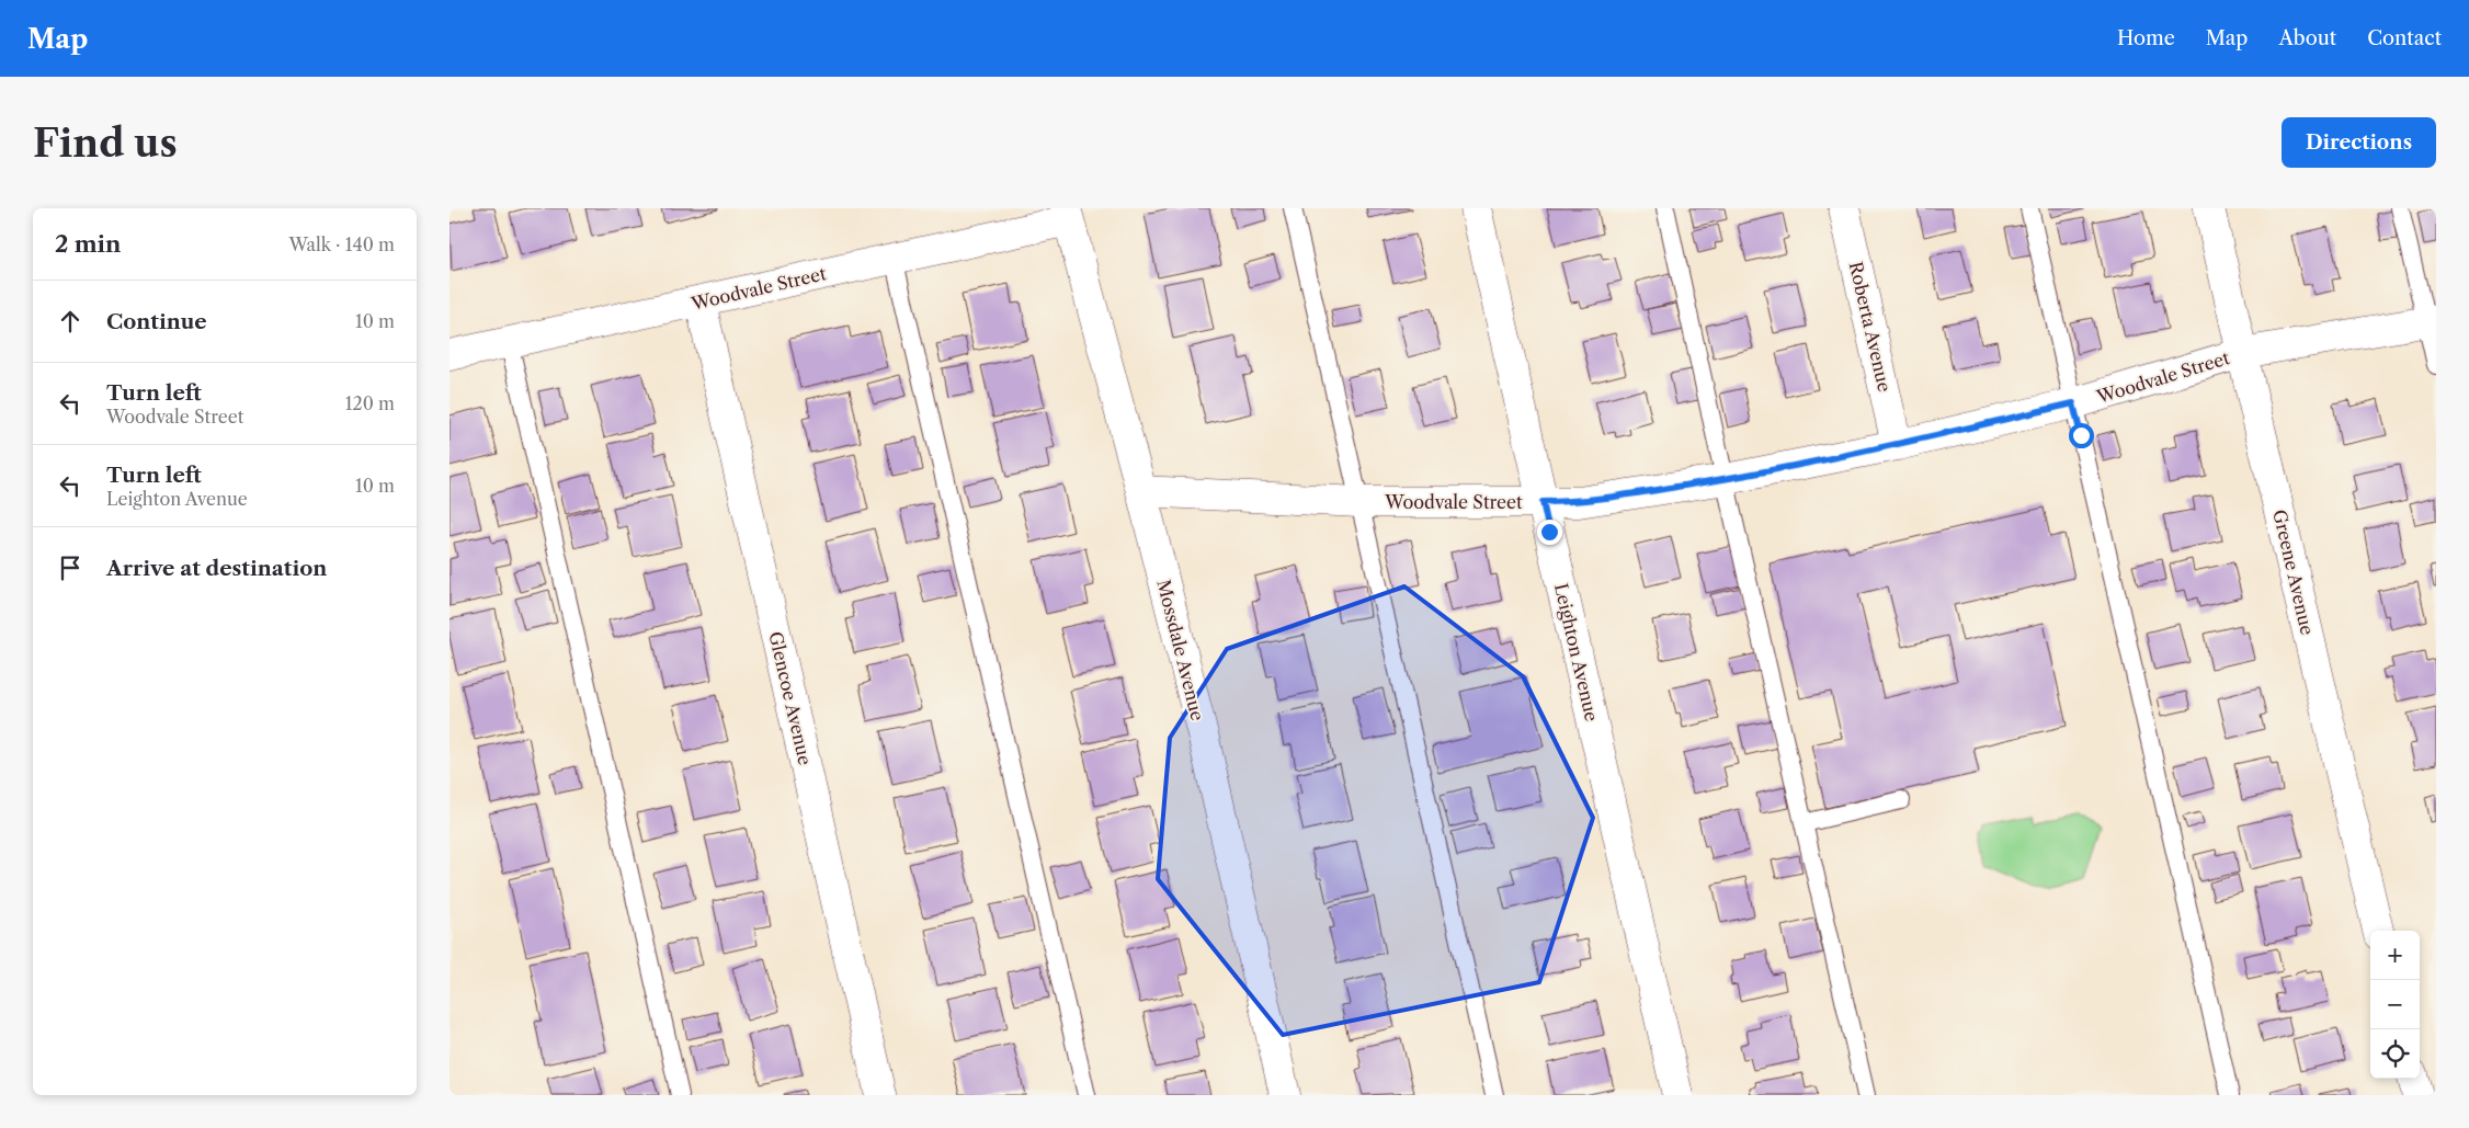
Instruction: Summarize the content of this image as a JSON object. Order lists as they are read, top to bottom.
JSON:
{
  "streets": {
    "street": [
      "Woodvale Street",
      "Roberta Avenue",
      "Greene Avenue",
      "Mossdale Avenue",
      "Leighton Avenue",
      "Glencoe Avenue"
    ]
  },
  "crossings": [
    ["Woodvale Street", "Roberta Avenue"],
    ["Woodvale Street", "Greene Avenue"],
    ["Woodvale Street", "Mossdale Avenue"],
    ["Woodvale Street", "Leighton Avenue"],
    ["Woodvale Street", "Glencoe Avenue"]
  ],
  "page": {
    "header": "Map",
    "nav": [
      "Home",
      "Map",
      "About",
      "Contact"
    ],
    "buttons": "Directions",
    "title": "Find us",
    "heading": ["2 min", "Walk · 140 m"],
    "list": [
      ["Continue", "10 m"],
      ["Turn left", "Woodvale Street", "120 m"],
      ["Turn left", "Leighton Avenue", "10 m"],
      "Arrive at destination"
    ],
    "map_buttons": ["+", "−"]
  }
}
